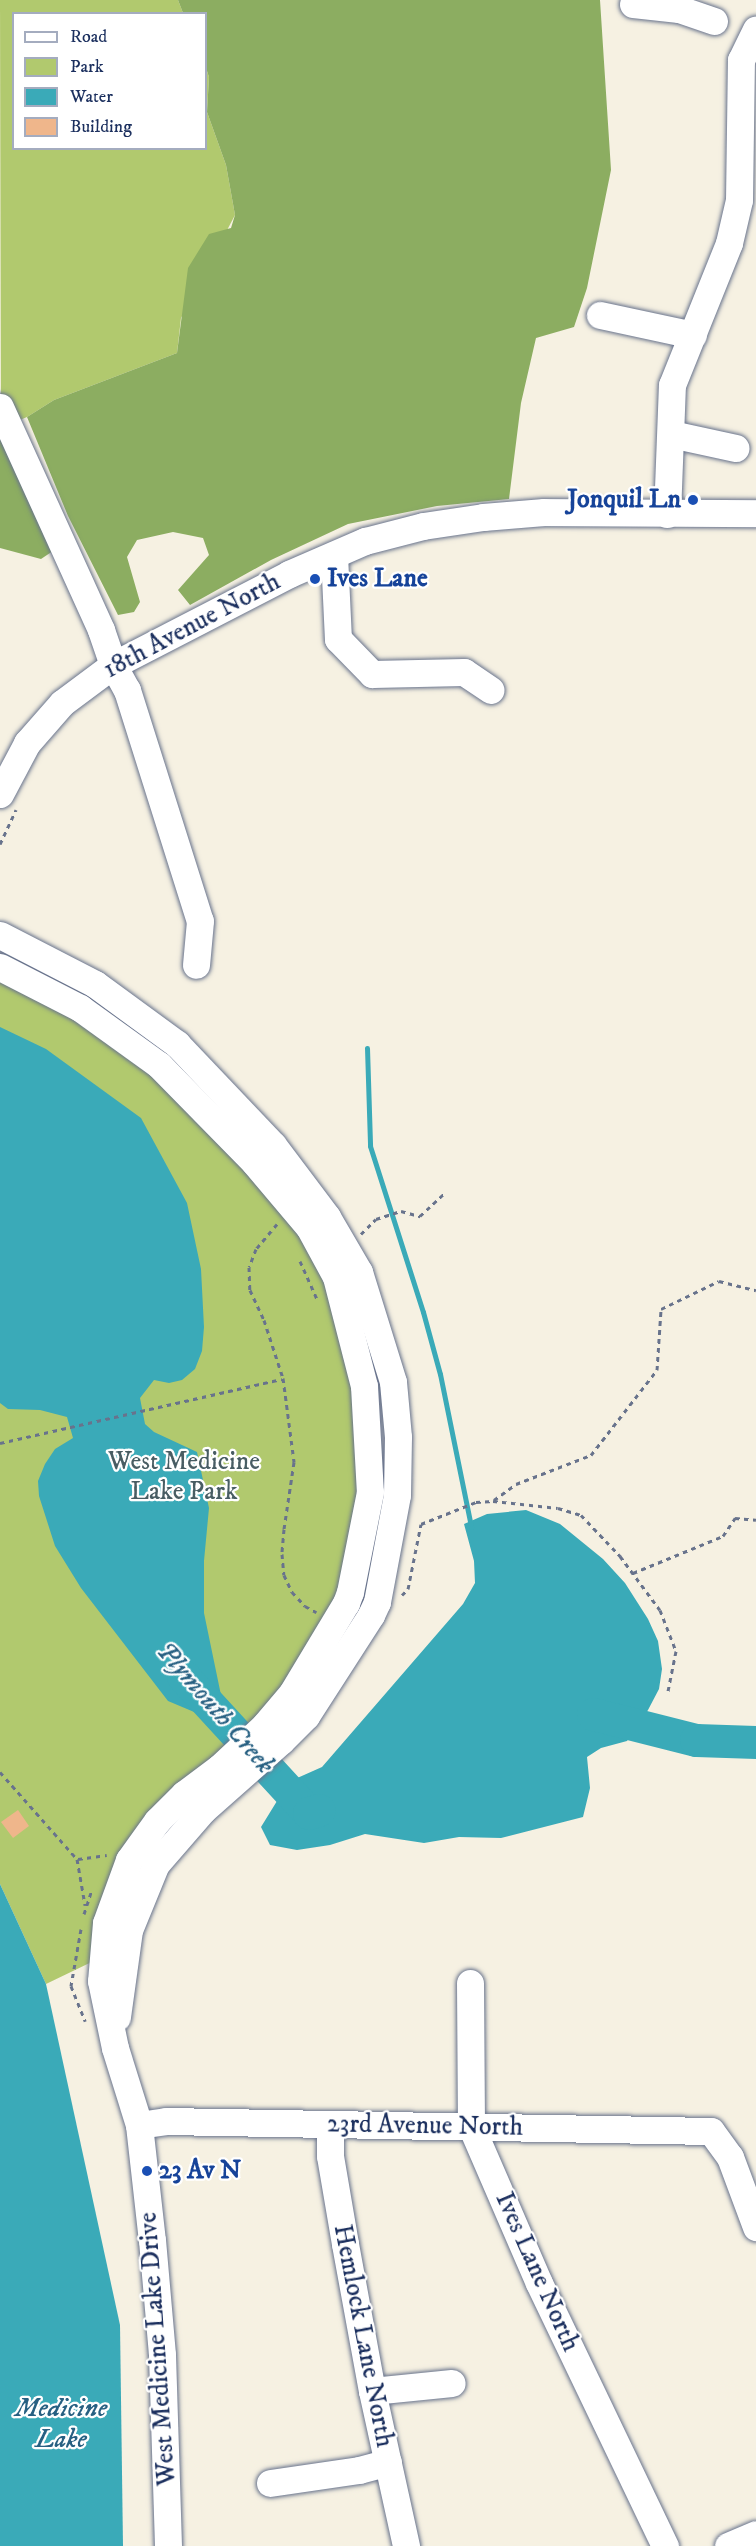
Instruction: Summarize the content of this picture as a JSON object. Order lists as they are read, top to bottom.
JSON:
{
  "streets": {
    "street": [
      "18th Avenue North",
      "23rd Avenue North",
      "Ives Lane North",
      "Hemlock Lane North",
      "West Medicine Lake Drive"
    ]
  },
  "crossings": [
    ["23rd Avenue North", "Ives Lane North"],
    ["23rd Avenue North", "Hemlock Lane North"],
    ["23rd Avenue North", "West Medicine Lake Drive"]
  ],
  "water": ["Plymouth Creek", "Medicine Lake"],
  "parks": ["West Medicine Lake Park"],
  "places": ["Jonquil Ln", "Ives Lane", "23 Av N"],
  "legend": [
    "Road",
    "Park",
    "Water",
    "Building"
  ]
}
